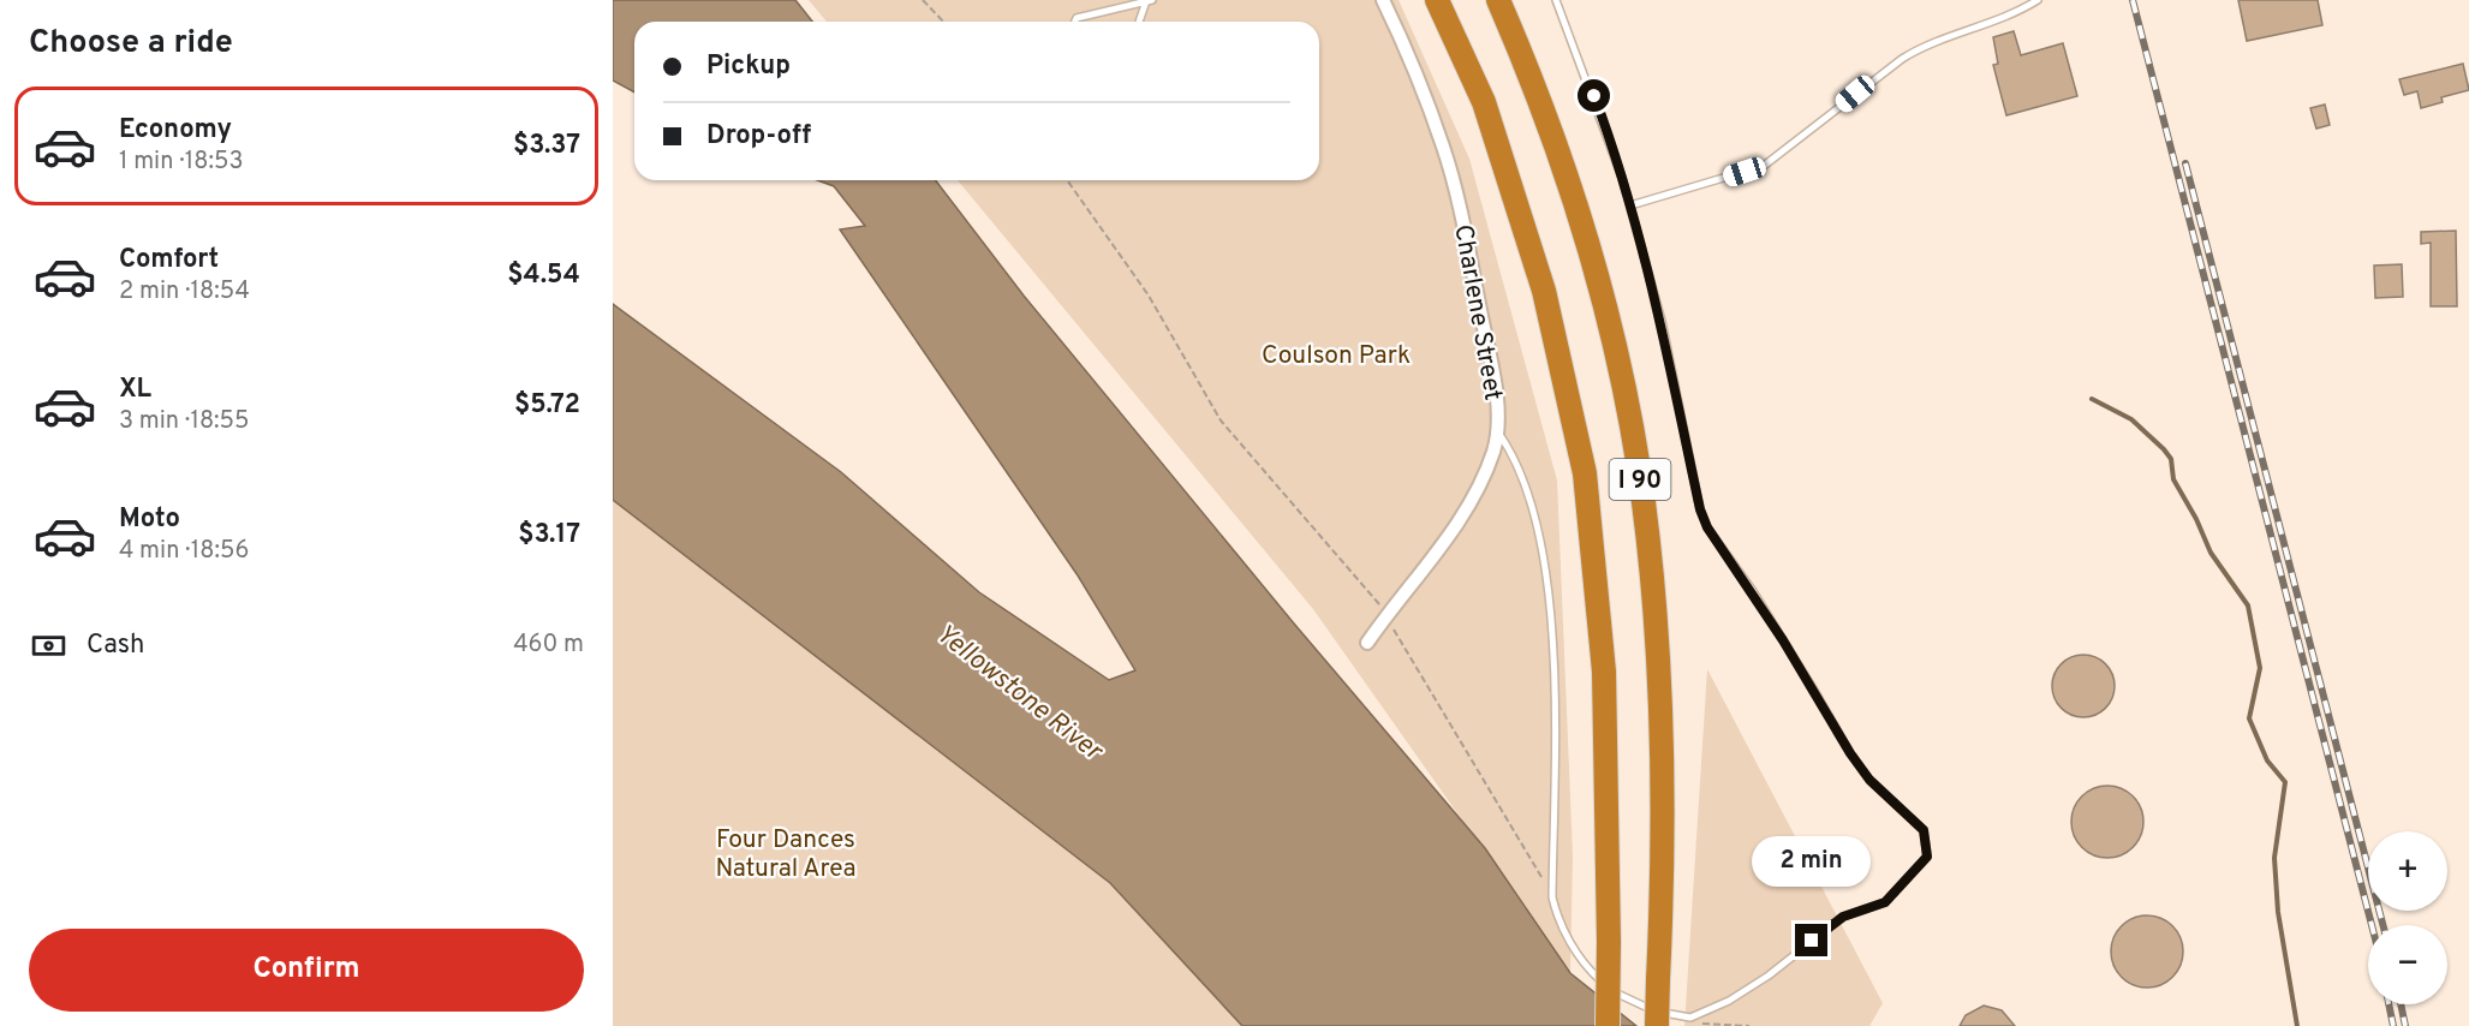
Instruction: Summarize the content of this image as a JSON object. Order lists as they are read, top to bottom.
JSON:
{
  "streets": {
    "highway": ["I 90"],
    "street": ["Charlene Street"]
  },
  "water": ["Yellowstone River"],
  "parks": ["Coulson Park", "Four Dances Natural Area"],
  "page": {
    "heading": "Choose a ride",
    "banner": ["Pickup", "Drop-off"],
    "list": [
      {
        "name": "Economy",
        "note": "1 min · 18:53",
        "value": "$3.37"
      },
      {
        "name": "Comfort",
        "note": "2 min · 18:54",
        "value": "$4.54"
      },
      {
        "name": "XL",
        "note": "3 min · 18:55",
        "value": "$5.72"
      },
      {
        "name": "Moto",
        "note": "4 min · 18:56",
        "value": "$3.17"
      }
    ],
    "pay": ["Cash", "460 m"],
    "map_buttons": ["+", "−"],
    "bubble": "2 min",
    "buttons": "Confirm"
  }
}
